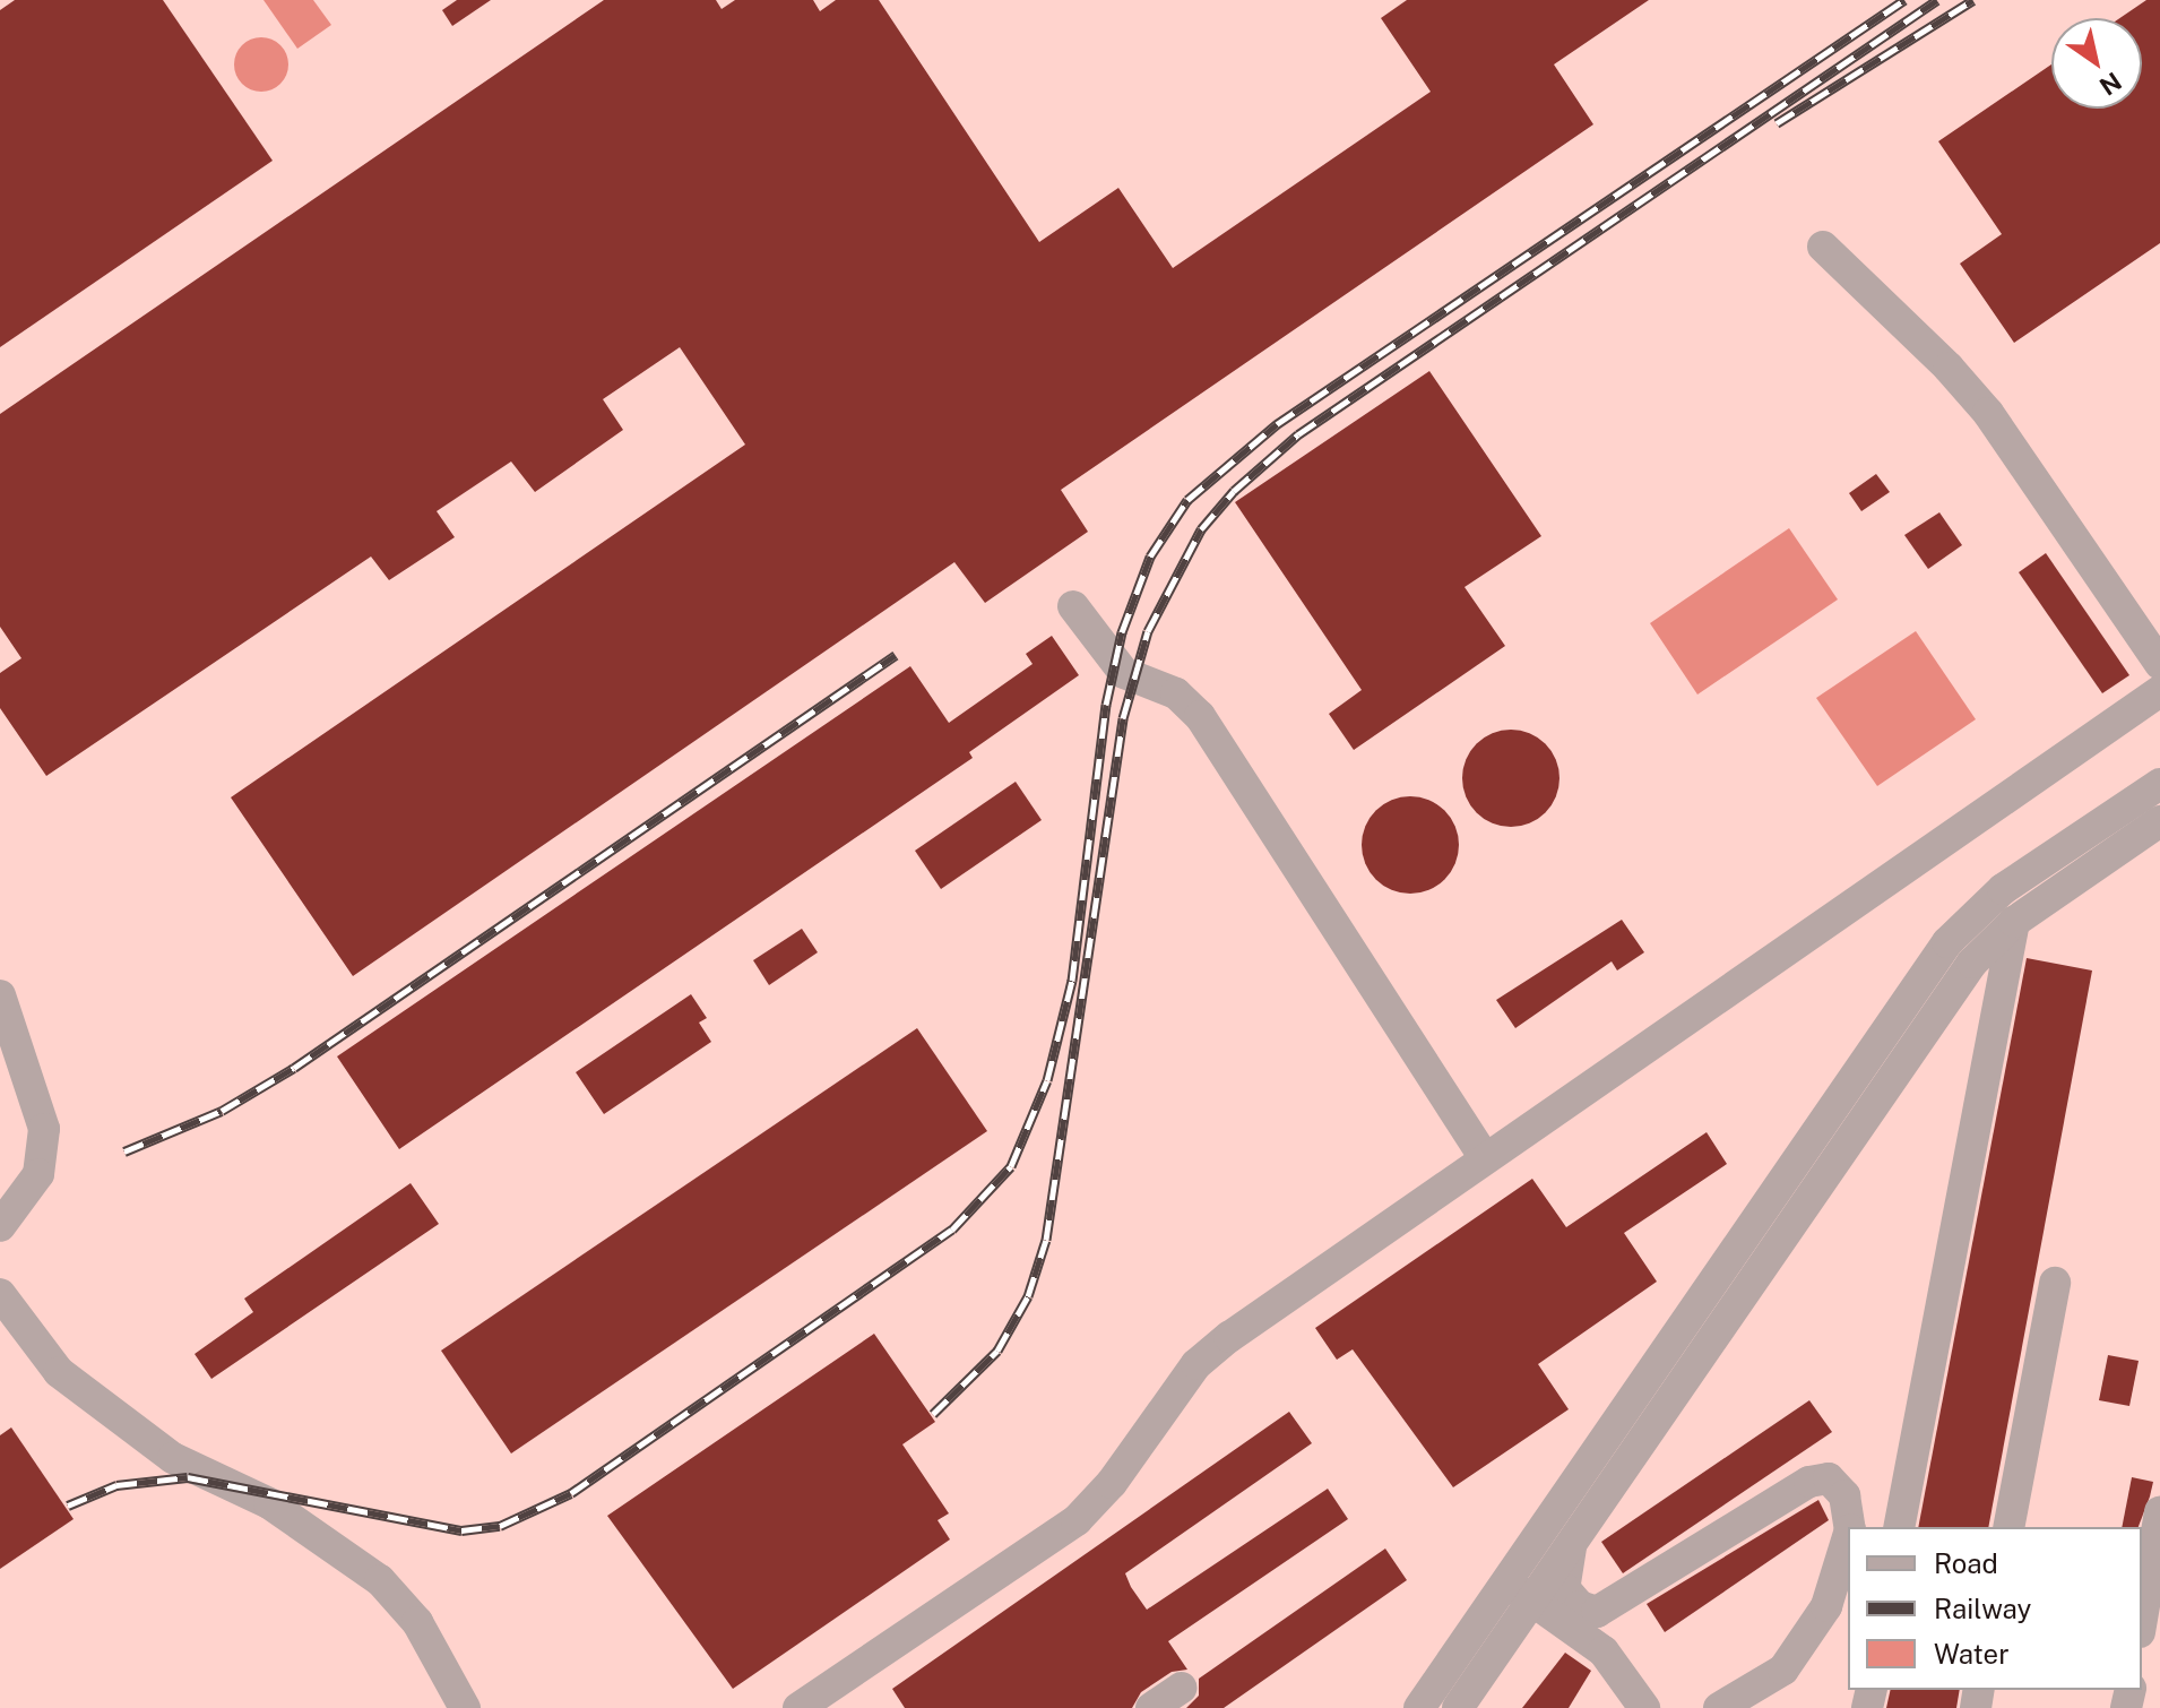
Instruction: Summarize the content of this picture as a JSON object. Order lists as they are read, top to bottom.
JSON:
{
  "legend": ["Road", "Railway", "Water"],
  "north": "bottom right"
}
